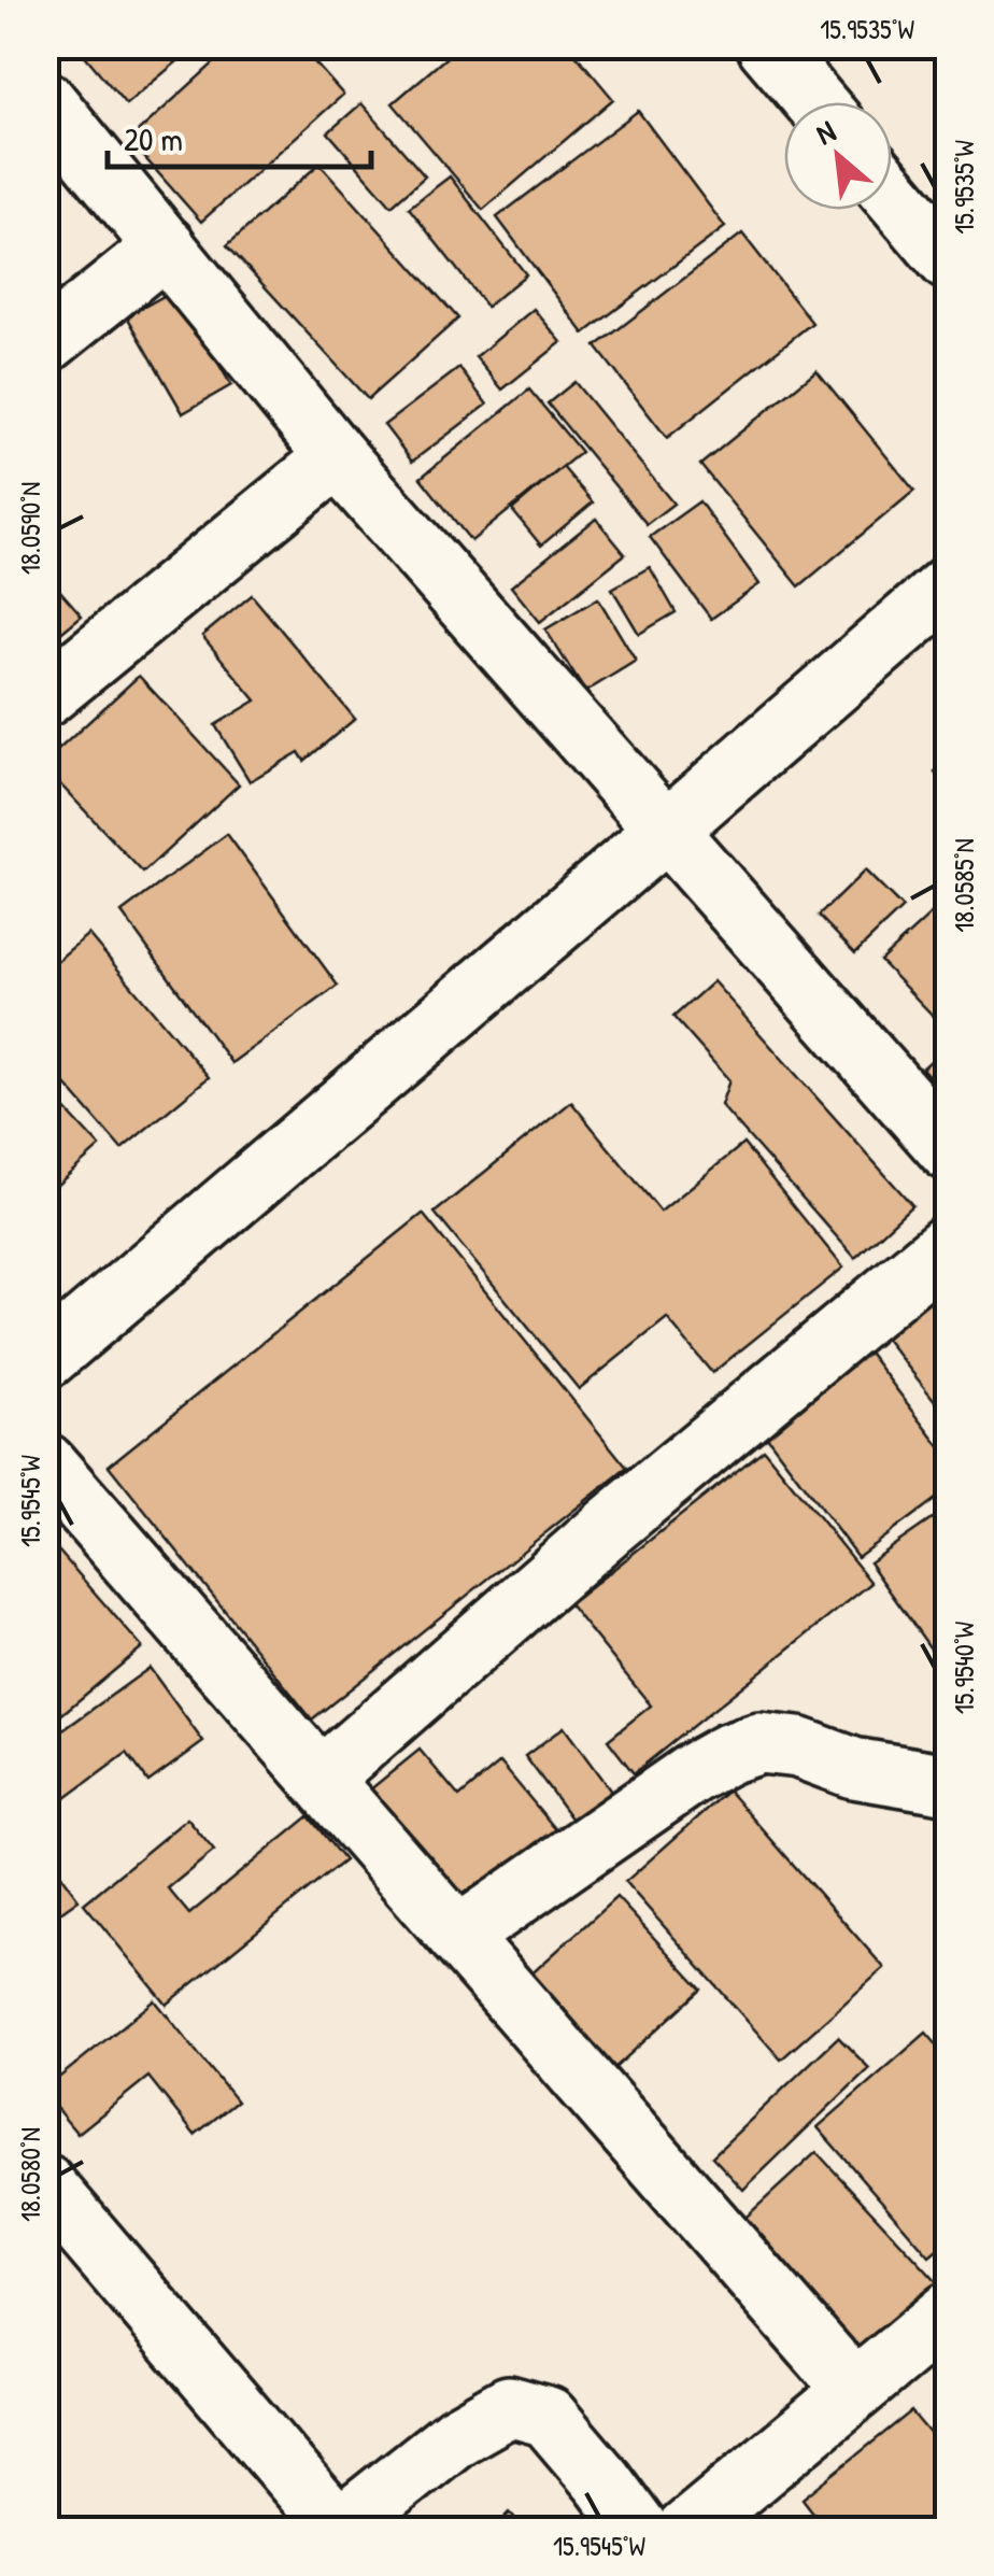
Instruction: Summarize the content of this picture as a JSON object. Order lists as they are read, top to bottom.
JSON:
{
  "scale_bar": "20 m",
  "north": "top left",
  "coordinates": [
    "15.9535°W",
    "18.0590°N",
    "18.0585°N",
    "15.9545°W",
    "15.9540°W",
    "18.0580°N"
  ]
}
